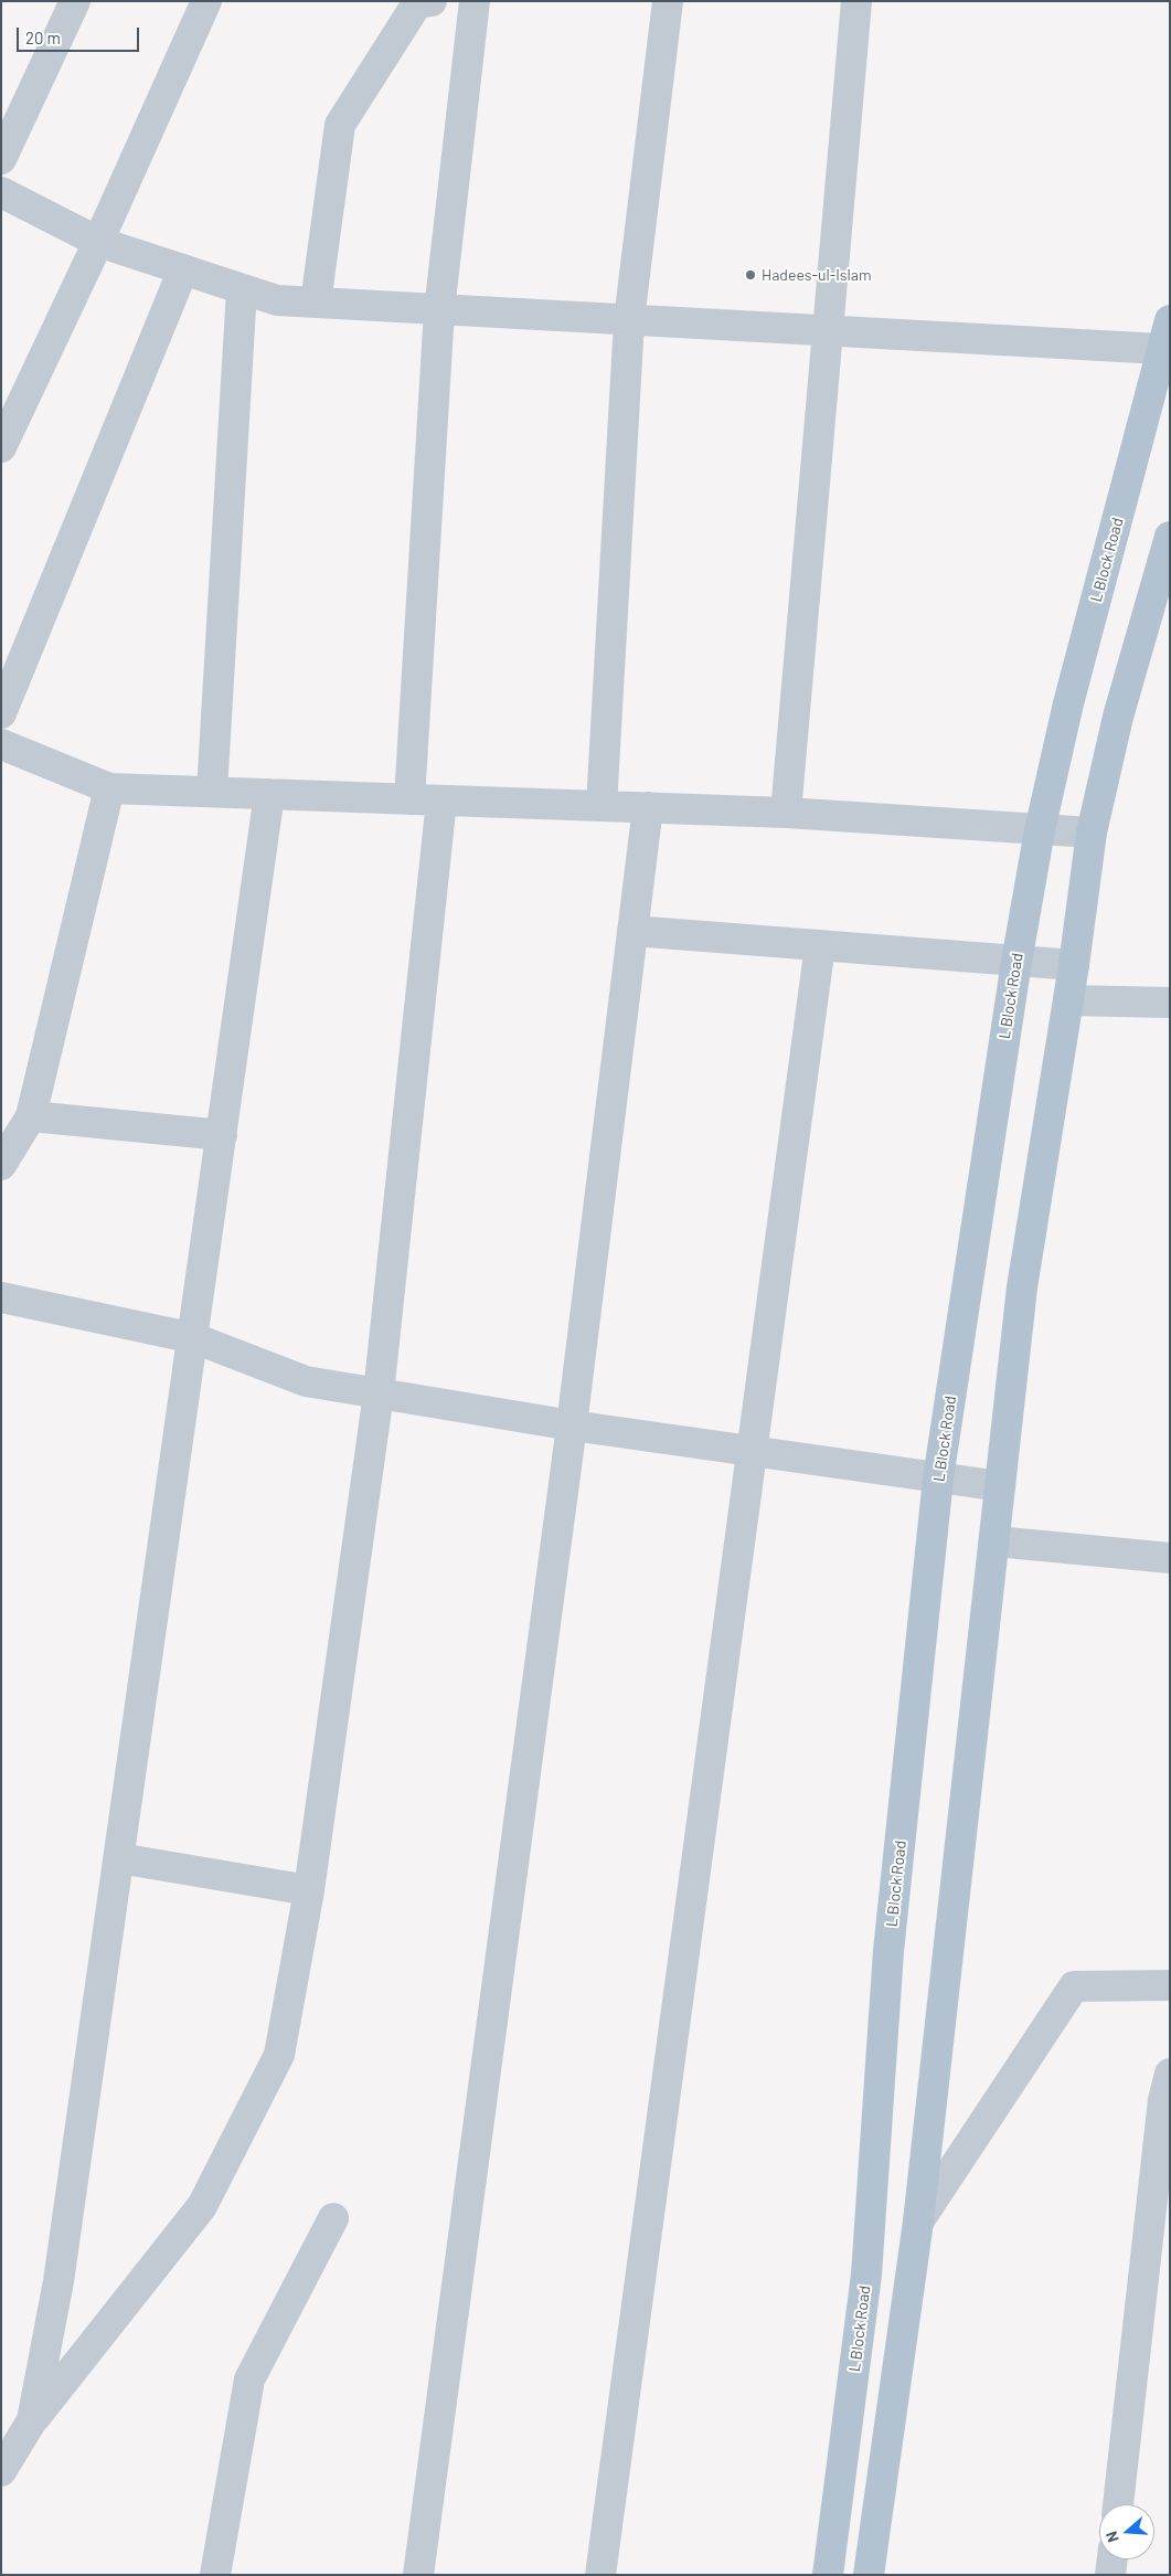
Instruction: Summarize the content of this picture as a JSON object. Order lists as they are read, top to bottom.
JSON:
{
  "streets": {
    "main road": ["L Block Road"]
  },
  "places": ["Hadees-ul-Islam"],
  "scale_bar": "20 m",
  "north": "left"
}
